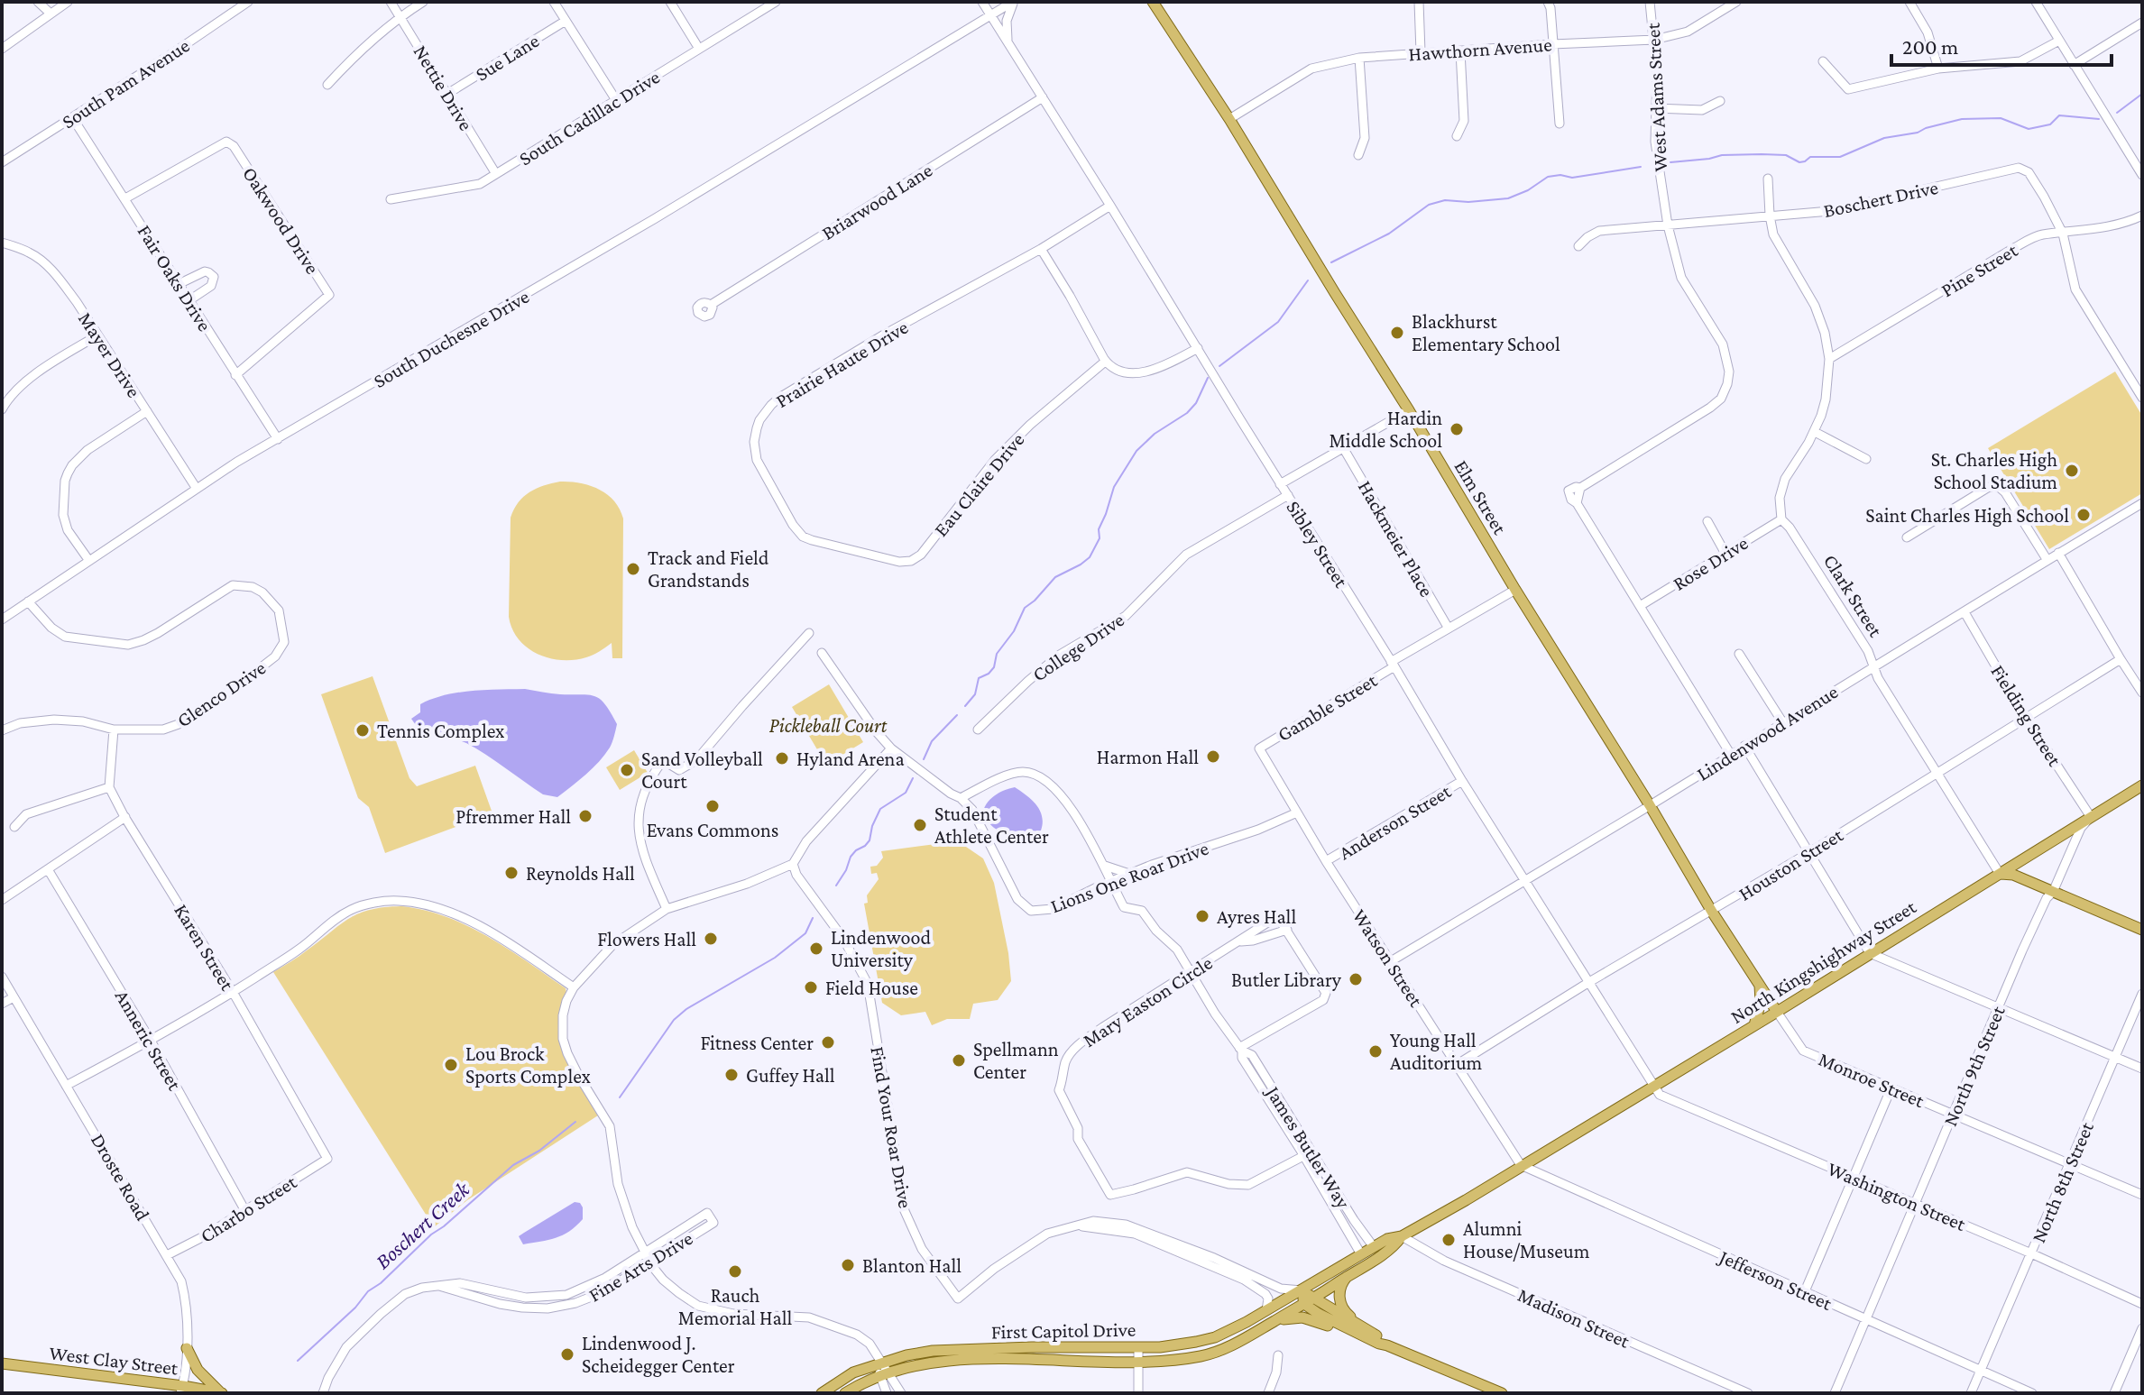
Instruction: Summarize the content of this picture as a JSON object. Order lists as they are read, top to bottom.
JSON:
{
  "streets": {
    "main road": [
      "Elm Street",
      "North Kingshighway Street",
      "First Capitol Drive",
      "West Clay Street"
    ],
    "street": [
      "Hawthorn Avenue",
      "Sue Lane",
      "South Pam Avenue",
      "Nettie Drive",
      "West Adams Street",
      "South Cadillac Drive",
      "Boschert Drive",
      "Briarwood Lane",
      "Oakwood Drive",
      "Pine Street",
      "Fair Oaks Drive",
      "South Duchesne Drive",
      "Mayer Drive",
      "Prairie Haute Drive",
      "Eau Claire Drive",
      "Hackmeier Place",
      "Sibley Street",
      "Rose Drive",
      "Clark Street",
      "College Drive",
      "Glenco Drive",
      "Gamble Street",
      "Fielding Street",
      "Lindenwood Avenue",
      "Anderson Street",
      "Houston Street",
      "Lions One Roar Drive",
      "Karen Street",
      "Watson Street",
      "Mary Easton Circle",
      "Anneric Street",
      "North 9th Street",
      "Monroe Street",
      "Find Your Roar Drive",
      "James Butler Way",
      "Droste Road",
      "North 8th Street",
      "Washington Street",
      "Charbo Street",
      "Fine Arts Drive",
      "Jefferson Street",
      "Madison Street"
    ]
  },
  "crossings": [
    ["Hawthorn Avenue", "West Adams Street"],
    ["Hawthorn Avenue", "Elm Street"],
    ["Sue Lane", "Nettie Drive"],
    ["South Pam Avenue", "Fair Oaks Drive"],
    ["Nettie Drive", "South Cadillac Drive"],
    ["West Adams Street", "Boschert Drive"],
    ["West Adams Street", "Rose Drive"],
    ["West Adams Street", "Lindenwood Avenue"],
    ["Boschert Drive", "Pine Street"],
    ["Briarwood Lane", "Sibley Street"],
    ["Oakwood Drive", "Fair Oaks Drive"],
    ["Fair Oaks Drive", "South Duchesne Drive"],
    ["South Duchesne Drive", "Mayer Drive"],
    ["South Duchesne Drive", "Sibley Street"],
    ["South Duchesne Drive", "Glenco Drive"],
    ["Prairie Haute Drive", "Eau Claire Drive"],
    ["Prairie Haute Drive", "Sibley Street"],
    ["Elm Street", "Gamble Street"],
    ["Elm Street", "Lindenwood Avenue"],
    ["Elm Street", "Houston Street"],
    ["Elm Street", "North Kingshighway Street"],
    ["Elm Street", "Monroe Street"],
    ["Hackmeier Place", "Gamble Street"],
    ["Sibley Street", "College Drive"],
    ["Sibley Street", "Gamble Street"],
    ["Sibley Street", "Lindenwood Avenue"],
    ["Sibley Street", "Anderson Street"],
    ["Sibley Street", "Houston Street"],
    ["Sibley Street", "North Kingshighway Street"],
    ["Sibley Street", "Washington Street"],
    ["Rose Drive", "Clark Street"],
    ["Clark Street", "Lindenwood Avenue"],
    ["Clark Street", "Houston Street"],
    ["Clark Street", "North Kingshighway Street"],
    ["Gamble Street", "Watson Street"],
    ["Fielding Street", "Lindenwood Avenue"],
    ["Fielding Street", "Houston Street"],
    ["Fielding Street", "North Kingshighway Street"],
    ["Fielding Street", "North 9th Street"],
    ["Lindenwood Avenue", "Watson Street"],
    ["Anderson Street", "Watson Street"],
    ["Houston Street", "Watson Street"],
    ["Lions One Roar Drive", "Watson Street"],
    ["Lions One Roar Drive", "James Butler Way"],
    ["Karen Street", "Charbo Street"],
    ["Watson Street", "North Kingshighway Street"],
    ["Watson Street", "Jefferson Street"],
    ["North Kingshighway Street", "North 9th Street"],
    ["North Kingshighway Street", "Monroe Street"],
    ["North Kingshighway Street", "Washington Street"],
    ["North Kingshighway Street", "Jefferson Street"],
    ["North Kingshighway Street", "Madison Street"],
    ["North Kingshighway Street", "First Capitol Drive"],
    ["Mary Easton Circle", "James Butler Way"],
    ["Anneric Street", "Charbo Street"],
    ["North 9th Street", "Monroe Street"],
    ["North 9th Street", "Washington Street"],
    ["North 9th Street", "Jefferson Street"],
    ["Monroe Street", "North 8th Street"],
    ["Find Your Roar Drive", "First Capitol Drive"],
    ["James Butler Way", "First Capitol Drive"],
    ["Droste Road", "Charbo Street"],
    ["Droste Road", "West Clay Street"],
    ["North 8th Street", "Washington Street"],
    ["North 8th Street", "Jefferson Street"],
    ["Madison Street", "First Capitol Drive"]
  ],
  "water": ["Boschert Creek"],
  "parks": ["Pickleball Court"],
  "places": [
    "Blackhurst Elementary School",
    "Hardin Middle School",
    "St. Charles High School Stadium",
    "Saint Charles High School",
    "Track and Field Grandstands",
    "Tennis Complex",
    "Harmon Hall",
    "Hyland Arena",
    "Sand Volleyball Court",
    "Evans Commons",
    "Pfremmer Hall",
    "Student Athlete Center",
    "Reynolds Hall",
    "Ayres Hall",
    "Flowers Hall",
    "Lindenwood University",
    "Butler Library",
    "Field House",
    "Fitness Center",
    "Young Hall Auditorium",
    "Spellmann Center",
    "Lou Brock Sports Complex",
    "Guffey Hall",
    "Alumni House/Museum",
    "Blanton Hall",
    "Rauch Memorial Hall",
    "Lindenwood J. Scheidegger Center"
  ],
  "scale_bar": "200 m"
}
